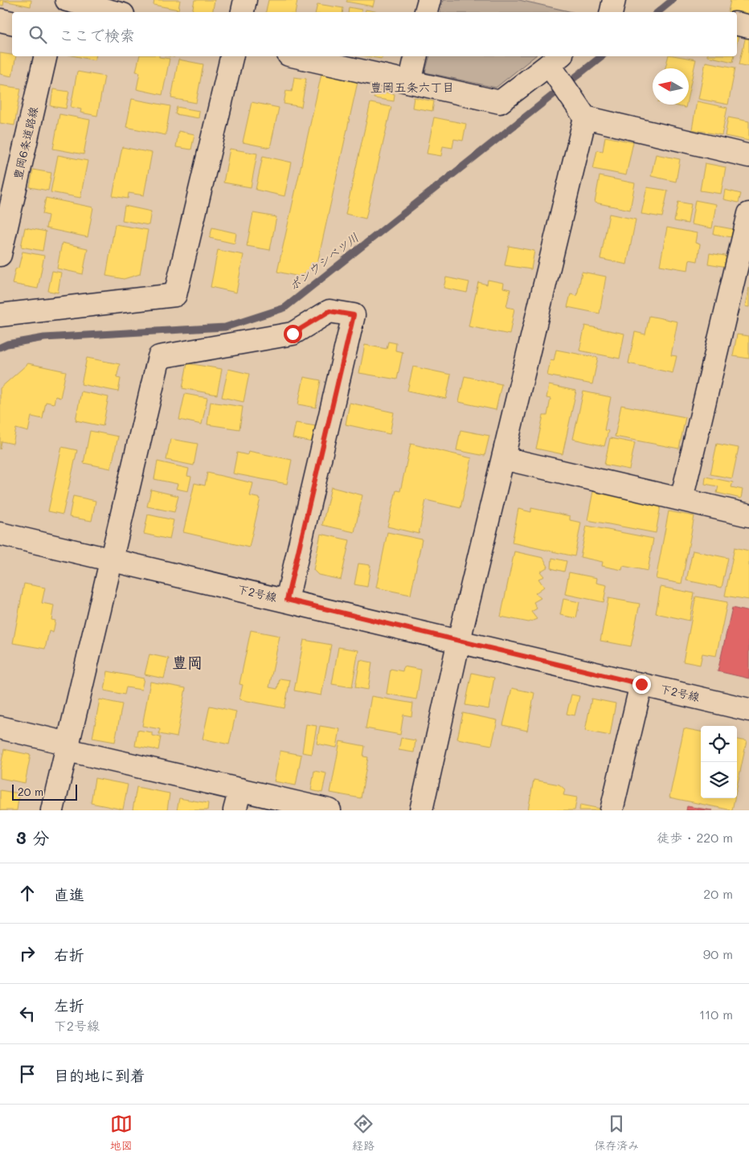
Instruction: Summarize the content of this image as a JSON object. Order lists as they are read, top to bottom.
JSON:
{
  "streets": {
    "street": ["豊岡6条道路線", "下2号線"]
  },
  "districts": ["豊岡五条六丁目", "豊岡"],
  "water": ["ポンウシベツ川"],
  "scale_bar": "20 m",
  "north": "left",
  "page": {
    "search": "ここで検索",
    "scale": "20 m",
    "heading": ["3 分", "徒歩 · 220 m"],
    "list": [
      ["直進", "20 m"],
      ["右折", "90 m"],
      ["左折", "下2号線", "110 m"],
      "目的地に到着"
    ],
    "nav": ["地図", "経路", "保存済み"]
  }
}
